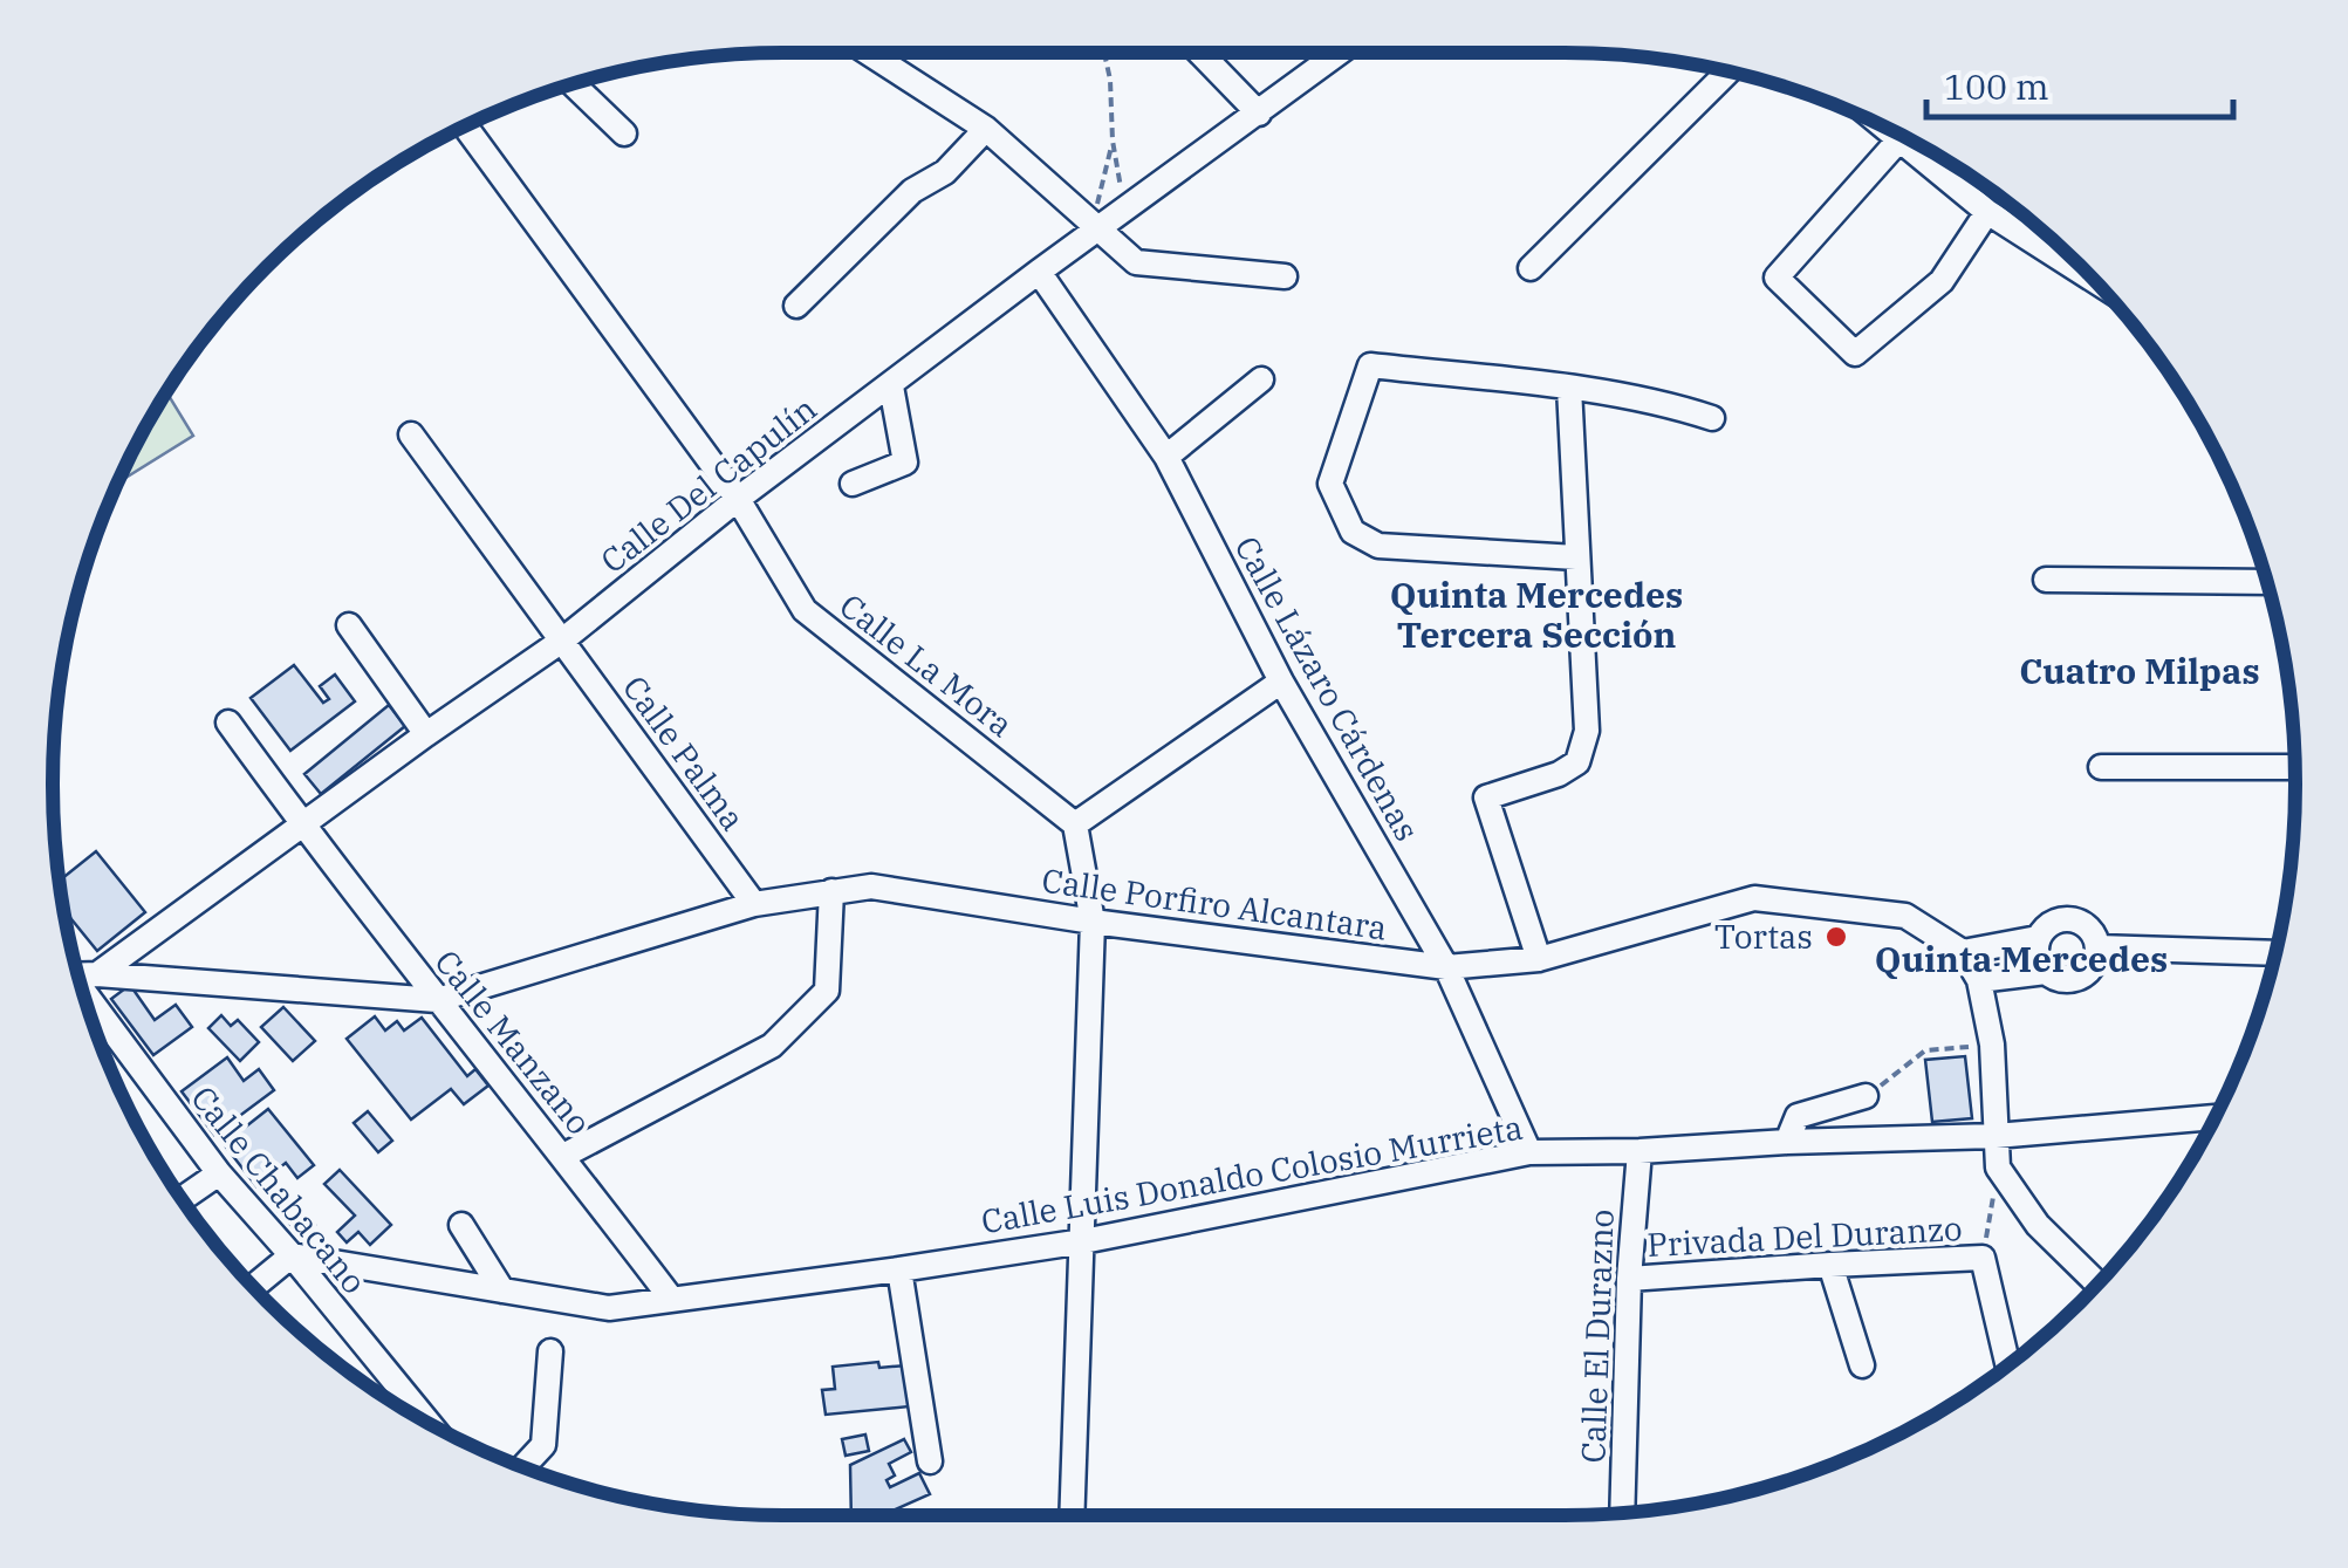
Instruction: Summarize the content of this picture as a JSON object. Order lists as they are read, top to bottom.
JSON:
{
  "streets": {
    "street": [
      "Calle Del Capulín",
      "Calle La Mora",
      "Calle Lázaro Cárdenas",
      "Calle Palma",
      "Calle Porfiro Alcantara",
      "Calle Manzano",
      "Calle Luis Donaldo Colosio Murrieta",
      "Calle Chabacano",
      "Privada Del Duranzo",
      "Calle El Durazno"
    ]
  },
  "crossings": [
    ["Calle Del Capulín", "Calle La Mora"],
    ["Calle Del Capulín", "Calle Lázaro Cárdenas"],
    ["Calle Del Capulín", "Calle Palma"],
    ["Calle Del Capulín", "Calle Porfiro Alcantara"],
    ["Calle Del Capulín", "Calle Manzano"],
    ["Calle Del Capulín", "Calle Chabacano"],
    ["Calle Lázaro Cárdenas", "Calle Porfiro Alcantara"],
    ["Calle Lázaro Cárdenas", "Calle Luis Donaldo Colosio Murrieta"],
    ["Calle Palma", "Calle Porfiro Alcantara"],
    ["Calle Porfiro Alcantara", "Calle Manzano"],
    ["Calle Porfiro Alcantara", "Calle Luis Donaldo Colosio Murrieta"],
    ["Calle Porfiro Alcantara", "Calle Chabacano"],
    ["Calle Manzano", "Calle Luis Donaldo Colosio Murrieta"],
    ["Calle Luis Donaldo Colosio Murrieta", "Calle Chabacano"],
    ["Calle Luis Donaldo Colosio Murrieta", "Calle El Durazno"],
    ["Privada Del Duranzo", "Calle El Durazno"]
  ],
  "districts": ["Quinta Mercedes Tercera Sección", "Cuatro Milpas", "Quinta Mercedes"],
  "places": ["Tortas"],
  "scale_bar": "100 m"
}
